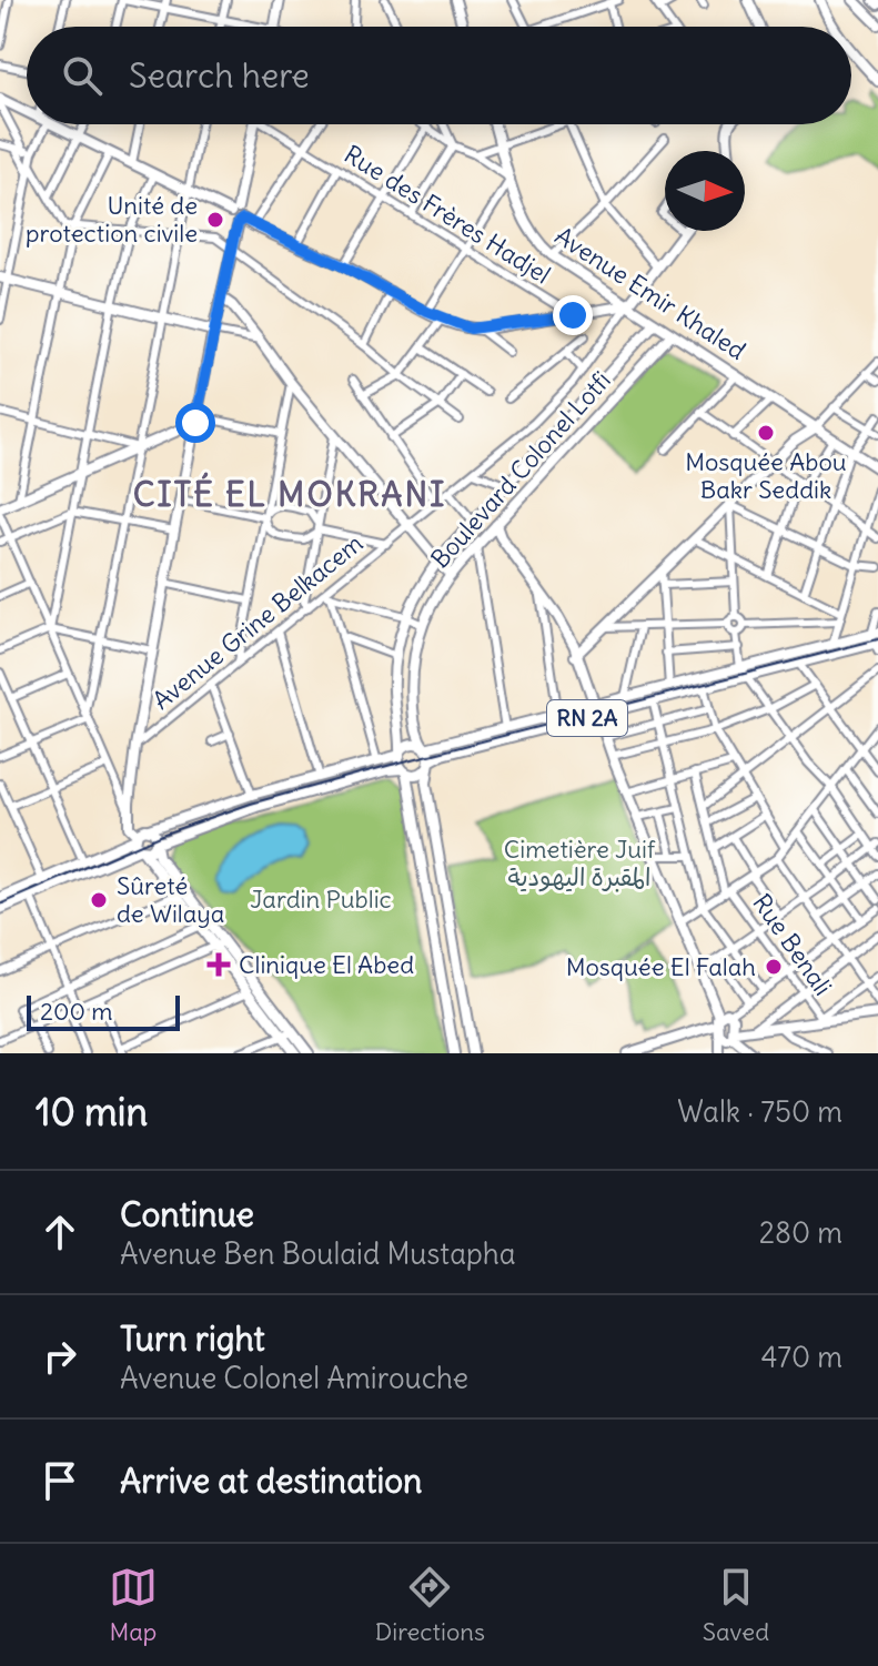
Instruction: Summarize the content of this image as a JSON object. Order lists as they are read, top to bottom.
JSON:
{
  "streets": {
    "main road": ["Avenue Emir Khaled", "Boulevard Colonel Lotfi", "RN 2A"],
    "street": ["Rue des Frères Hadjel", "Avenue Grine Belkacem", "Rue Benali"]
  },
  "crossings": [
    ["Avenue Emir Khaled", "Boulevard Colonel Lotfi"],
    ["Avenue Emir Khaled", "Avenue Grine Belkacem"],
    ["Boulevard Colonel Lotfi", "RN 2A"]
  ],
  "districts": ["CITÉ EL MOKRANI"],
  "parks": ["Cimetière Juif المقبرة اليهودية", "Jardin Public"],
  "places": {
    "other": [
      "Unité de protection civile",
      "Mosquée Abou Bakr Seddik",
      "Sûreté de Wilaya",
      "Mosquée El Falah"
    ],
    "health": ["Clinique El Abed"]
  },
  "scale_bar": "200 m",
  "north": "right",
  "page": {
    "search": "Search here",
    "scale": "200 m",
    "heading": ["10 min", "Walk · 750 m"],
    "list": [
      ["Continue", "Avenue Ben Boulaid Mustapha", "280 m"],
      ["Turn right", "Avenue Colonel Amirouche", "470 m"],
      "Arrive at destination"
    ],
    "nav": ["Map", "Directions", "Saved"]
  }
}
